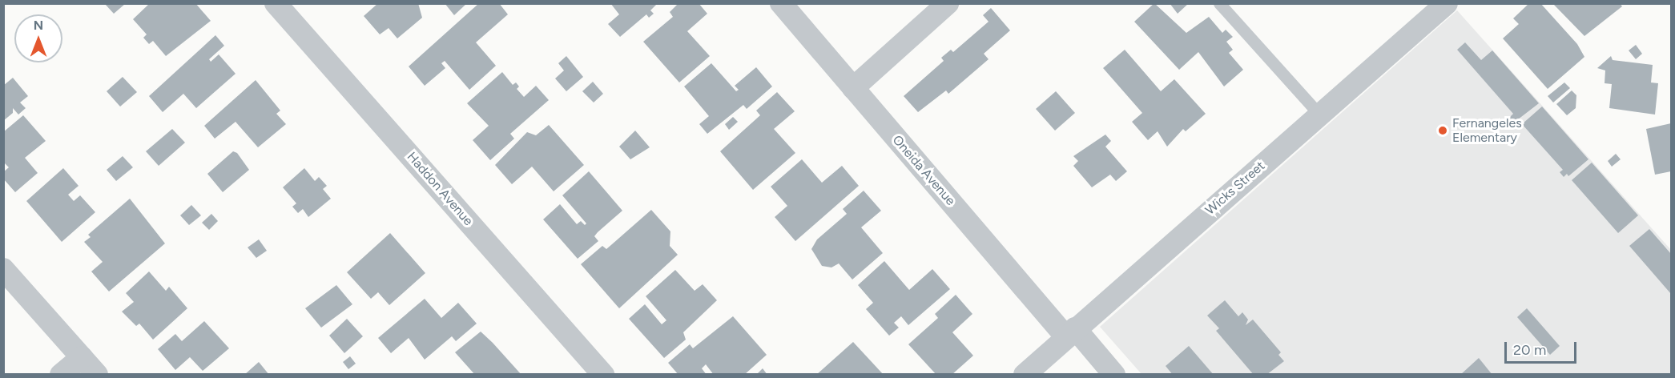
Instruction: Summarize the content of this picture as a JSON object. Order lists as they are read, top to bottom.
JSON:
{
  "streets": {
    "street": ["Oneida Avenue", "Wicks Street", "Haddon Avenue"]
  },
  "crossings": [
    ["Oneida Avenue", "Wicks Street"]
  ],
  "places": ["Fernangeles Elementary"],
  "scale_bar": "20 m",
  "north": "top"
}
